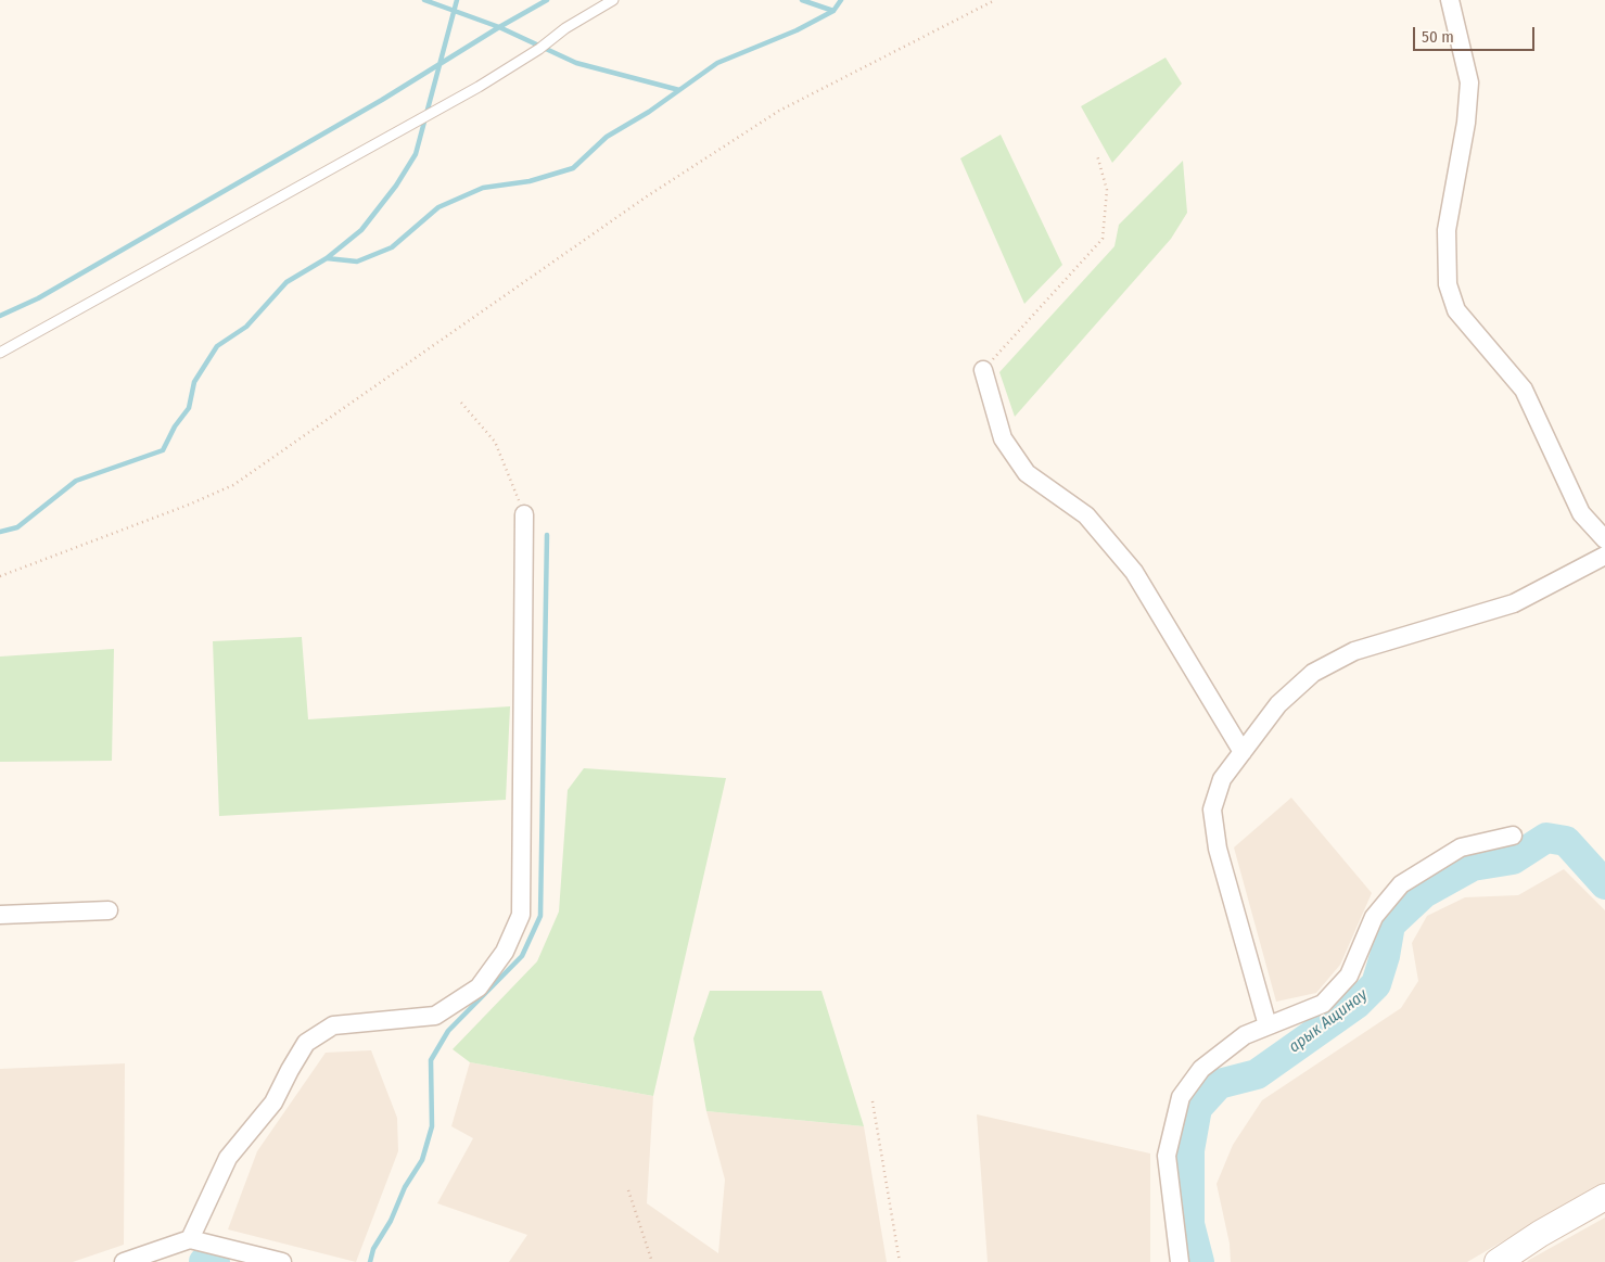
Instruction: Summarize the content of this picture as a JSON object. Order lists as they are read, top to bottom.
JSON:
{
  "water": ["арык Ащинау"],
  "scale_bar": "50 m"
}
